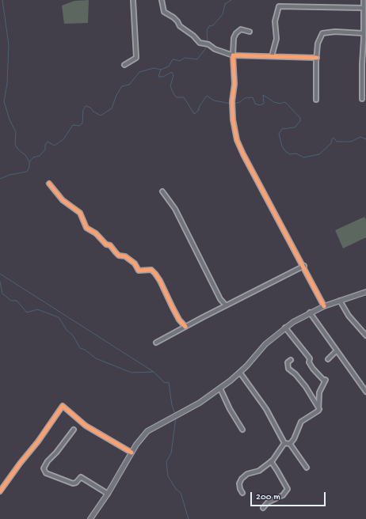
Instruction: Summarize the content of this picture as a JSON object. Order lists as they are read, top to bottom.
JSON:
{
  "scale_bar": "200 m"
}
